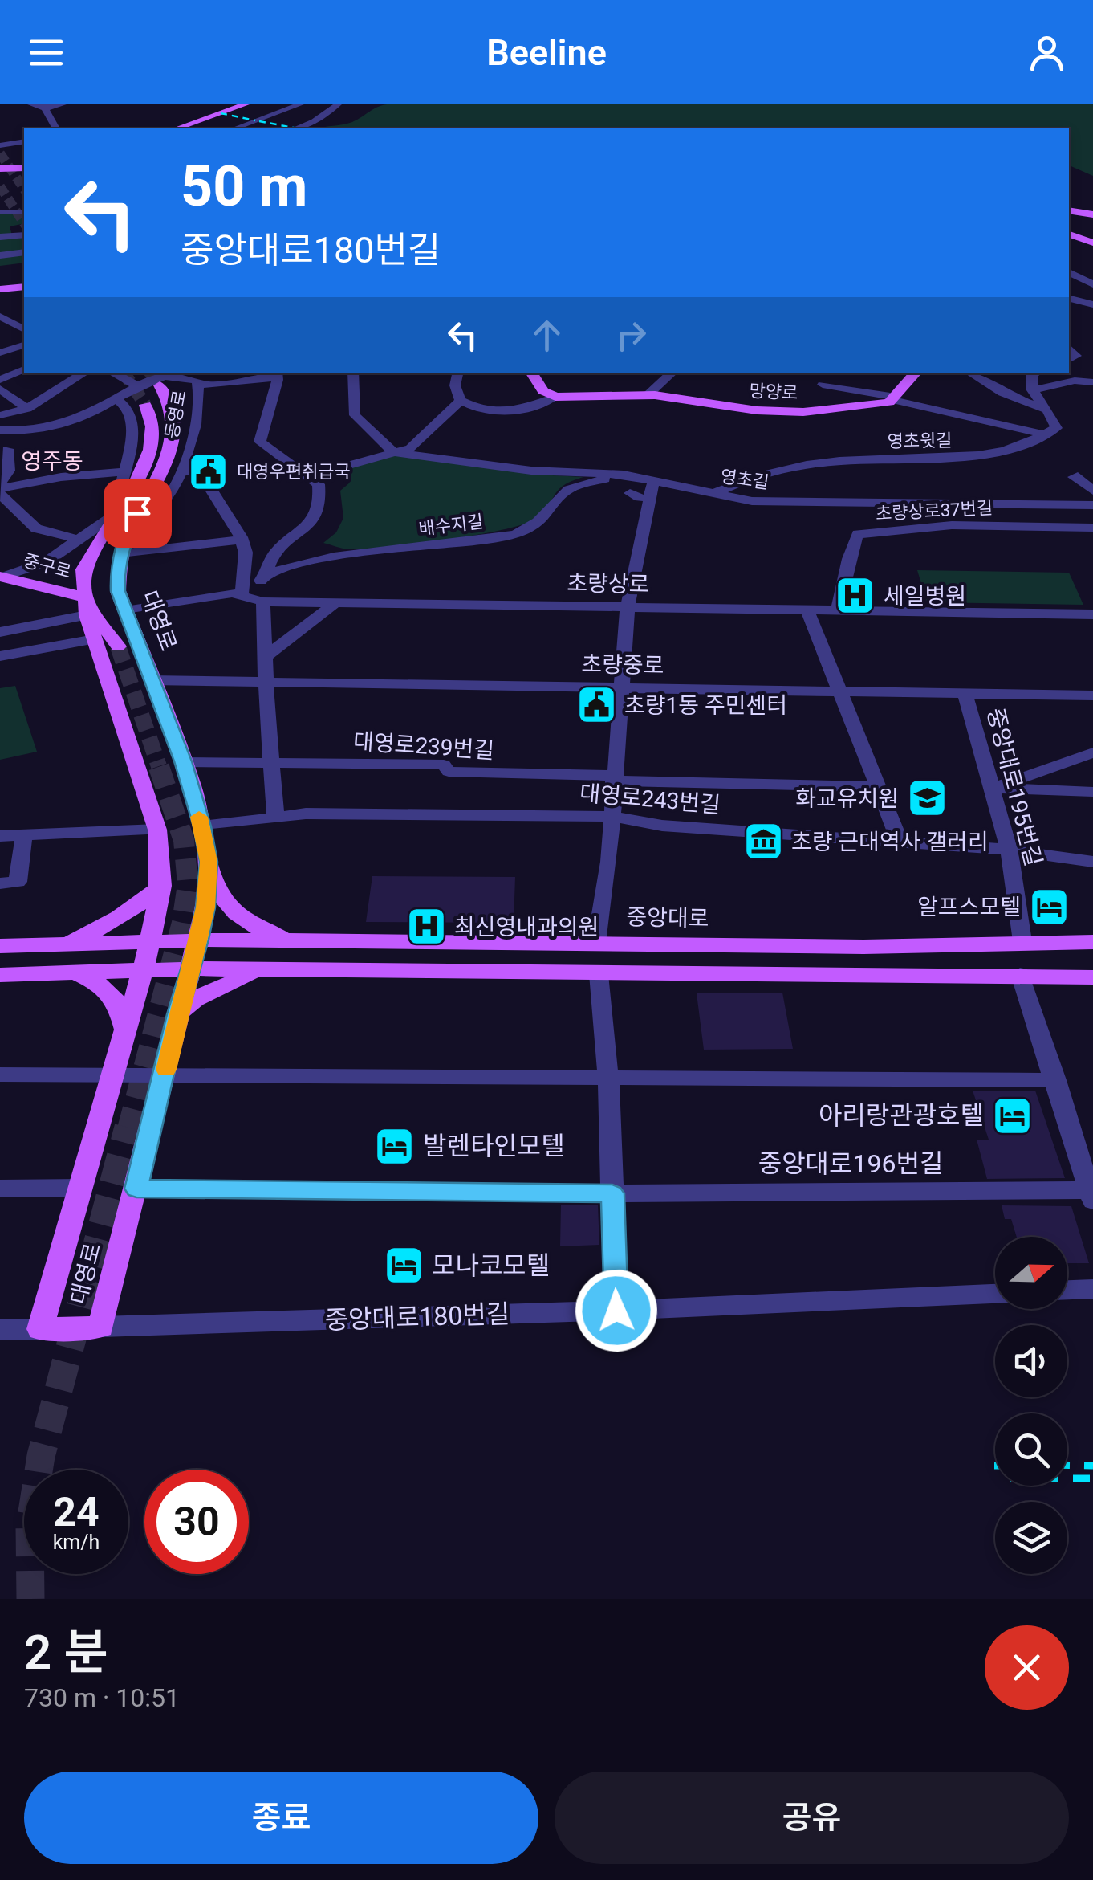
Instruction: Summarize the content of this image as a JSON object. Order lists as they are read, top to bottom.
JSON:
{
  "streets": {
    "main road": [
      "망양로",
      "중구로",
      "대영로",
      "중앙대로"
    ],
    "street": [
      "동영로",
      "영초윗길",
      "영초길",
      "초량상로37번길",
      "배수지길",
      "초량상로",
      "초량중로",
      "대영로239번길",
      "중앙대로195번길",
      "대영로243번길",
      "중앙대로196번길",
      "중앙대로180번길"
    ]
  },
  "crossings": [
    ["동영로", "대영로"],
    ["영초윗길", "영초길"],
    ["영초길", "배수지길"],
    ["초량상로37번길", "초량상로"],
    ["중구로", "대영로"],
    ["초량상로", "대영로"],
    ["대영로", "초량중로"],
    ["대영로", "대영로239번길"],
    ["대영로", "대영로243번길"],
    ["대영로", "중앙대로"],
    ["대영로", "중앙대로180번길"],
    ["초량중로", "중앙대로195번길"],
    ["중앙대로195번길", "대영로243번길"],
    ["중앙대로195번길", "중앙대로"]
  ],
  "districts": ["영주동"],
  "places": {
    "public building": ["대영우편취급국", "초량1동 주민센터"],
    "hospital": ["세일병원", "최신영내과의원"],
    "school or university": ["화교유치원"],
    "museum": ["초량 근대역사 갤러리"],
    "hotel": [
      "알프스모텔",
      "아리랑관광호텔",
      "발렌타인모텔",
      "모나코모텔"
    ]
  },
  "north": "right",
  "page": {
    "header": "Beeline",
    "turn": ["50 m", "중앙대로180번길"],
    "speed": "24 km/h",
    "limit": "30",
    "heading": ["2 분", "730 m · 10:51"],
    "buttons": ["종료", "공유"]
  }
}
